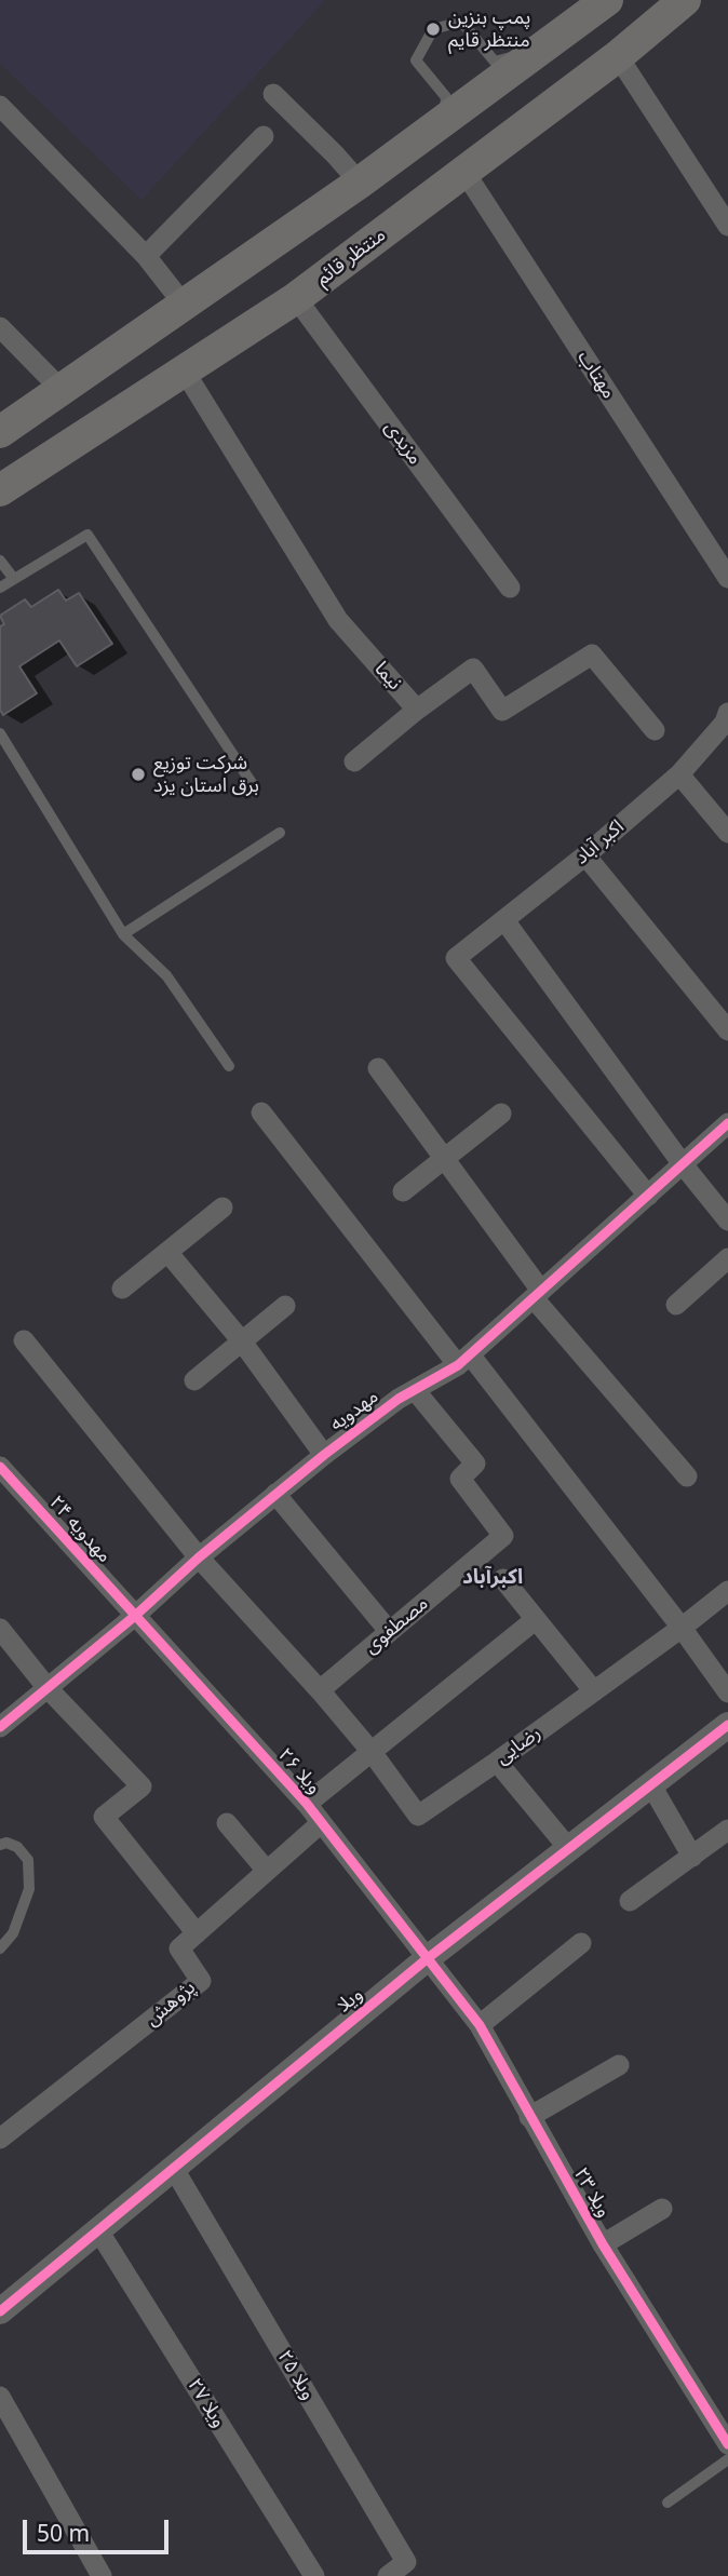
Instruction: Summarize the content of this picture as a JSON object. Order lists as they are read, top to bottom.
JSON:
{
  "streets": {
    "main road": ["منتظر قائم"],
    "street": [
      "مهتاب",
      "مزیدی",
      "نیما",
      "اکبر آباد",
      "مهدویه",
      "مهدویه ۲۴",
      "مصطفوی",
      "رضایی",
      "ویلا ۲۶",
      "ویلا",
      "پژوهش",
      "ویلا ۲۳",
      "ویلا ۲۵",
      "ویلا ۲۷"
    ]
  },
  "crossings": [
    ["منتظر قائم", "مهتاب"],
    ["منتظر قائم", "مزیدی"],
    ["منتظر قائم", "نیما"],
    ["اکبر آباد", "مهدویه"],
    ["مهدویه", "مهدویه ۲۴"],
    ["مهدویه", "مصطفوی"],
    ["مهدویه", "ویلا ۲۶"],
    ["مهدویه ۲۴", "ویلا ۲۶"],
    ["ویلا ۲۶", "ویلا"],
    ["ویلا ۲۶", "ویلا ۲۳"],
    ["ویلا", "ویلا ۲۳"],
    ["ویلا", "ویلا ۲۵"],
    ["ویلا", "ویلا ۲۷"]
  ],
  "districts": ["اکبرآباد"],
  "places": ["پمپ بنزین منتظر قایم", "شرکت توزیع برق استان یزد"],
  "scale_bar": "50 m"
}
